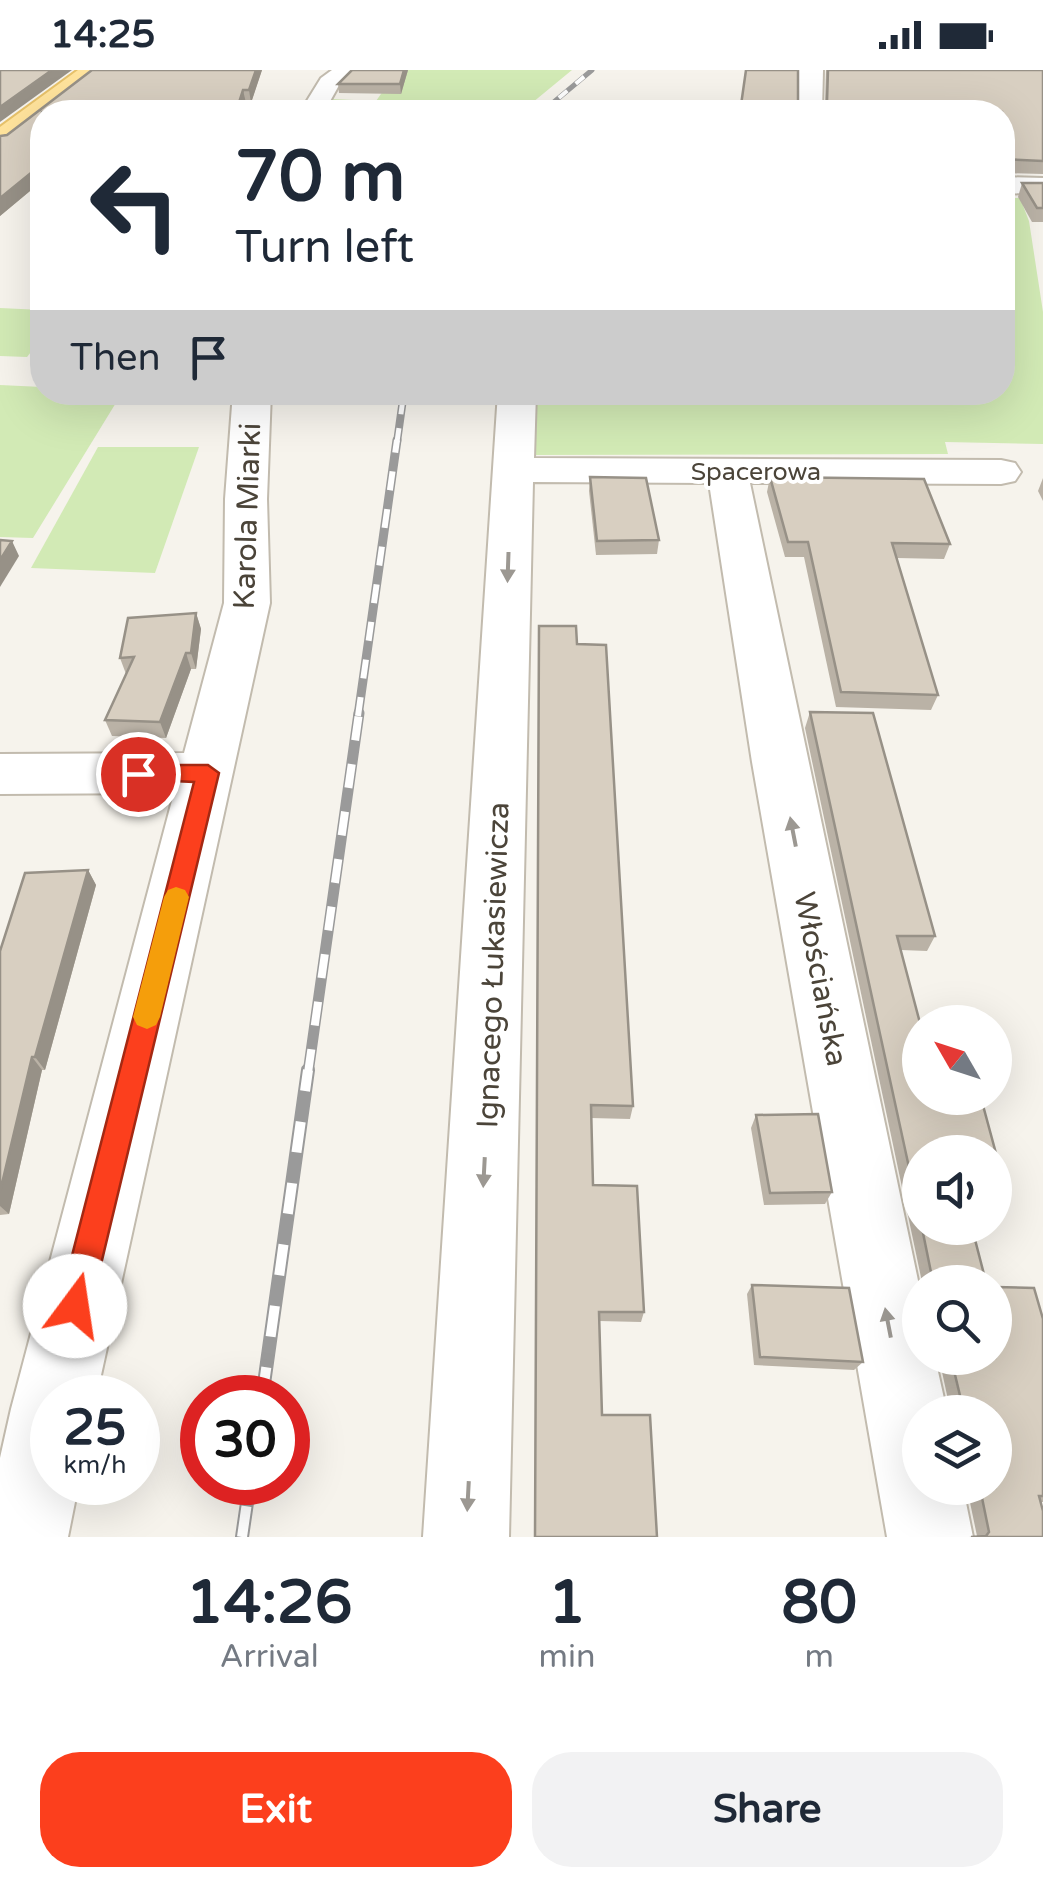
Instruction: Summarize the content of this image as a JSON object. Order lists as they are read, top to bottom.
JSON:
{
  "streets": {
    "street": [
      "Spacerowa",
      "Karola Miarki",
      "Ignacego Łukasiewicza",
      "Włościańska"
    ]
  },
  "crossings": [
    ["Spacerowa", "Ignacego Łukasiewicza"],
    ["Spacerowa", "Włościańska"]
  ],
  "one_way": ["Ignacego Łukasiewicza", "Włościańska"],
  "north": "top left",
  "page": {
    "status": "14:25",
    "turn": ["70 m", "Turn left"],
    "then": "Then",
    "speed": "25 km/h",
    "limit": "30",
    "eta": [
      "14:26",
      "Arrival",
      "1",
      "min",
      "80",
      "m"
    ],
    "buttons": ["Exit", "Share"]
  }
}
